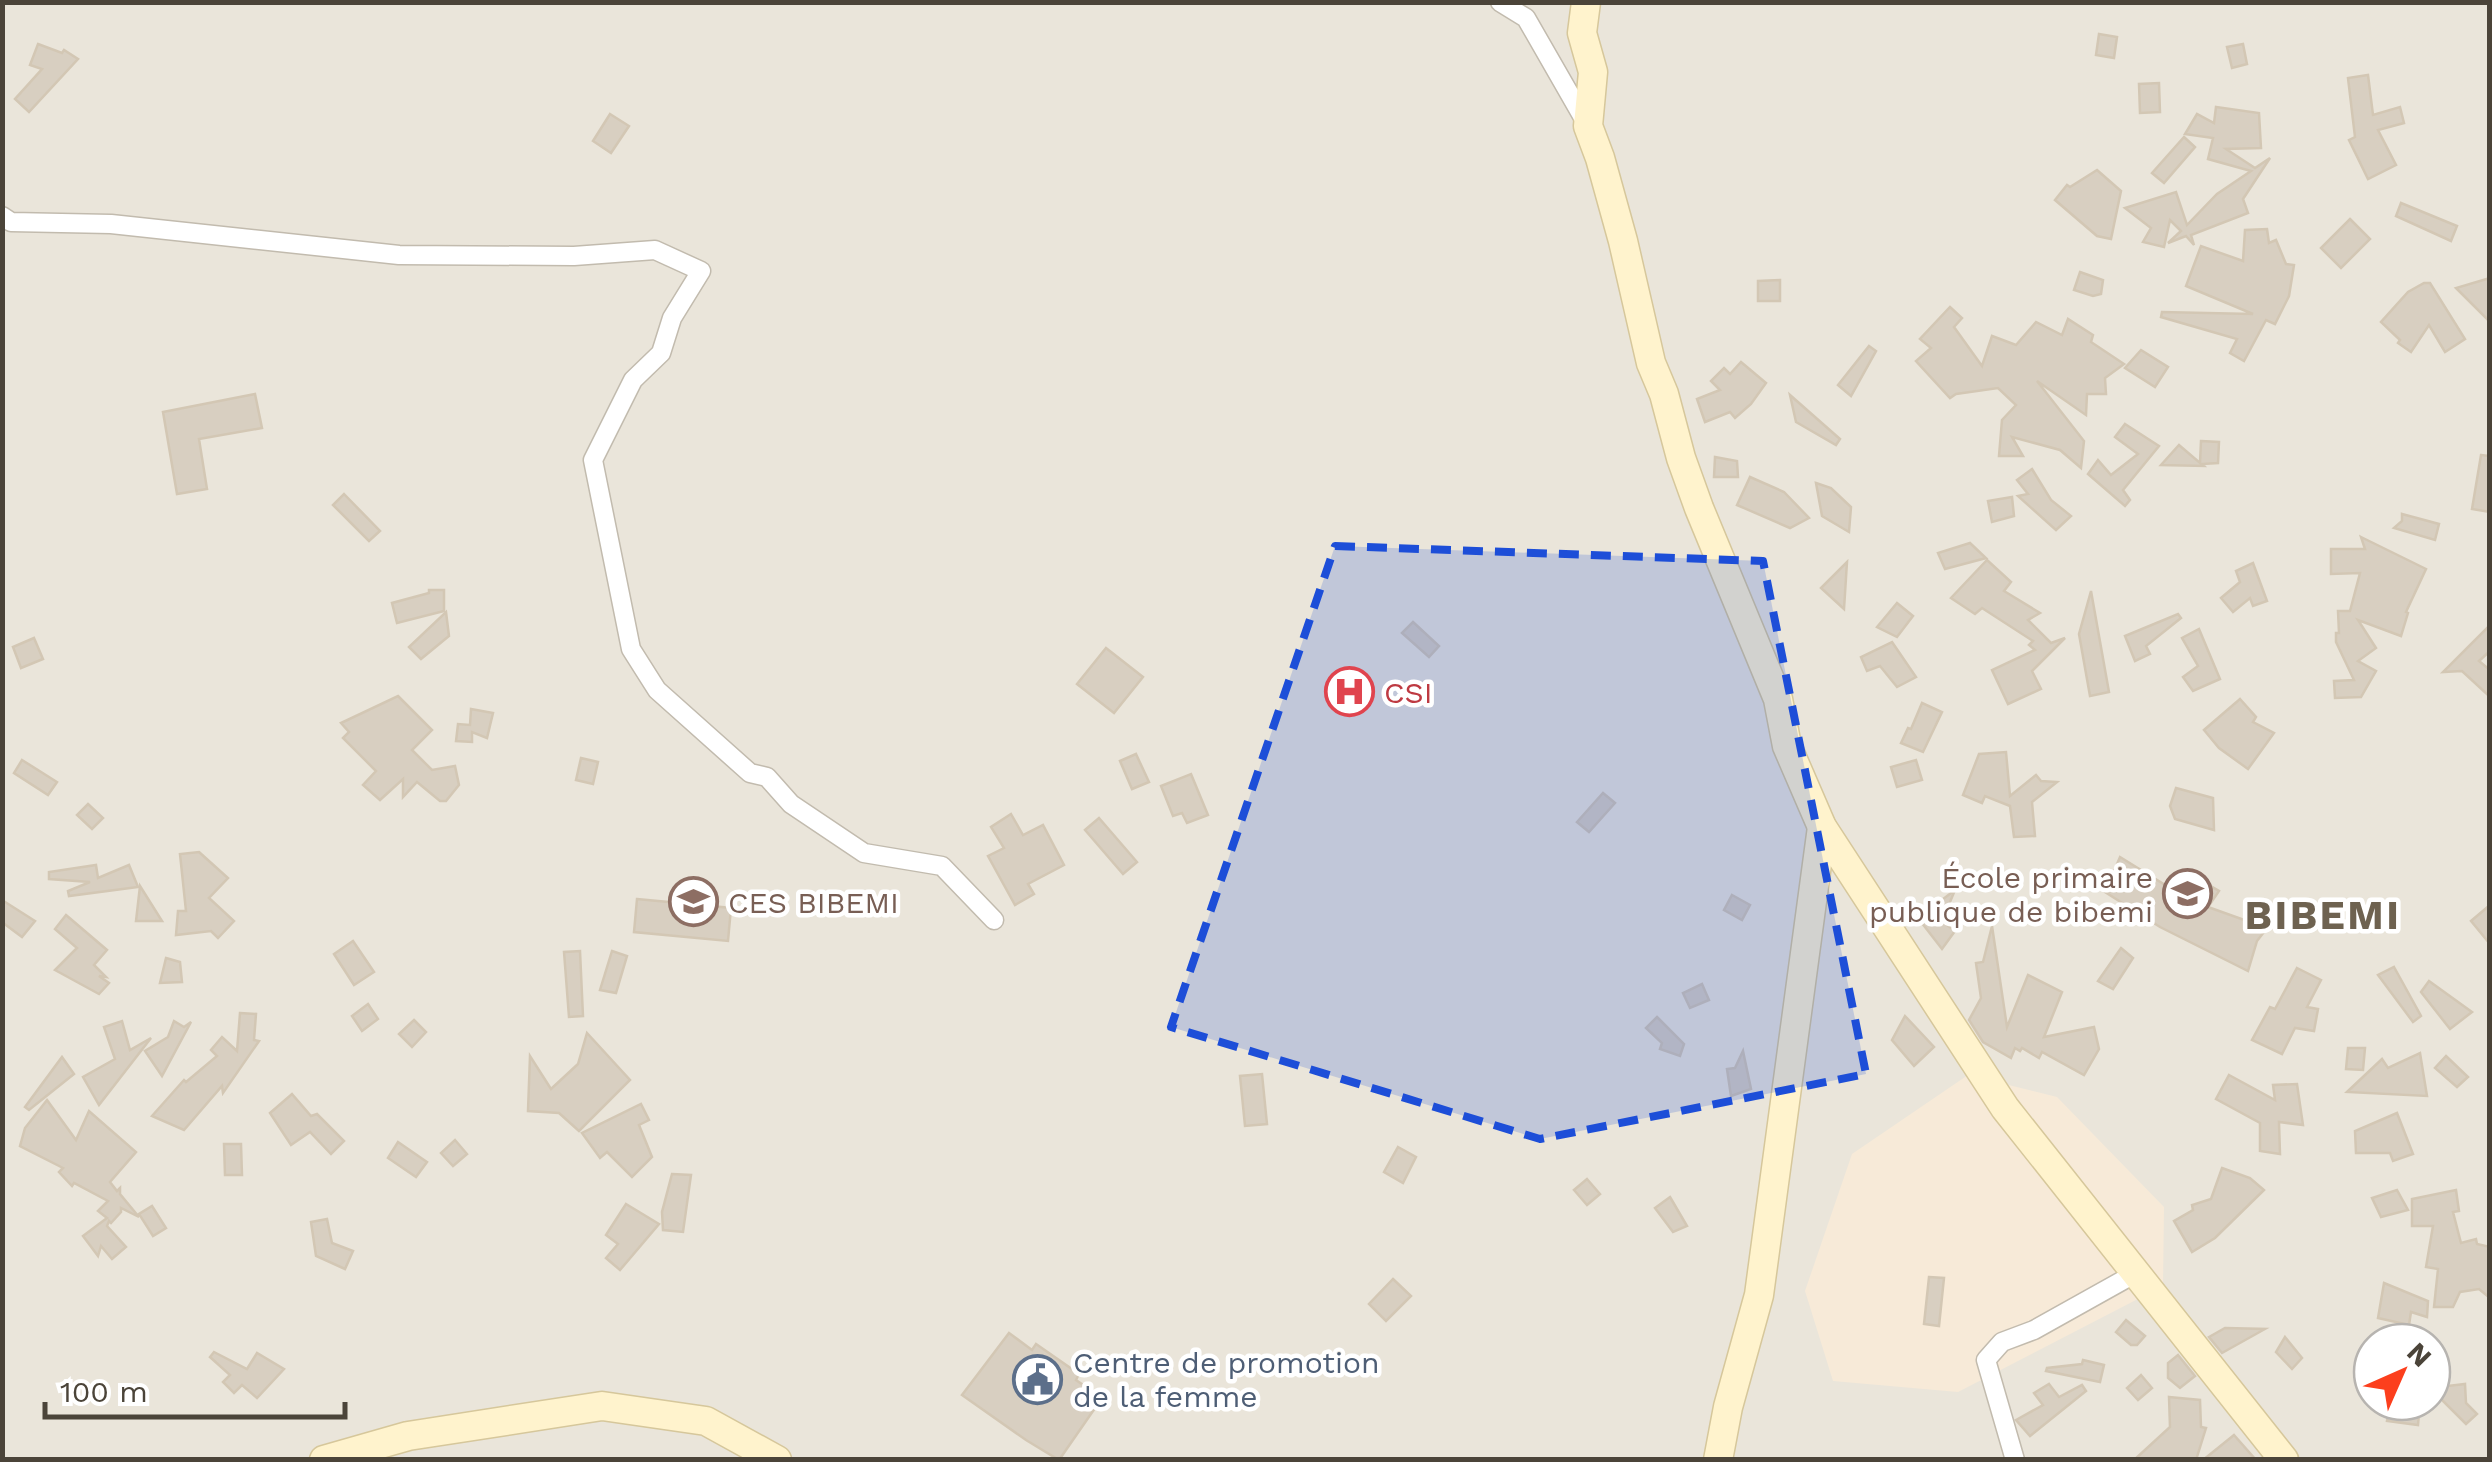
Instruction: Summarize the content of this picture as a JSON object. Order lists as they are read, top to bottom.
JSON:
{
  "districts": ["BIBEMI"],
  "places": {
    "hospital": ["CSI"],
    "school or university": ["École primaire publique de bibemi", "CES BIBEMI"],
    "public building": ["Centre de promotion de la femme"]
  },
  "scale_bar": "100 m",
  "north": "top right"
}
